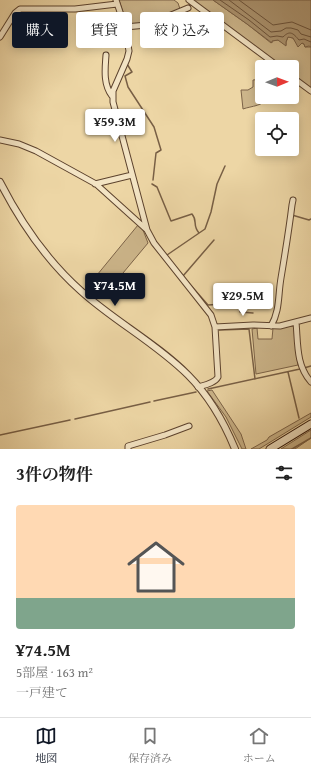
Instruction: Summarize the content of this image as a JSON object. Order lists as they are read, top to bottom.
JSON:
{
  "north": "right",
  "page": {
    "chip": ["購入", "賃貸", "絞り込み"],
    "price": ["¥59.3M", "¥74.5M", "¥29.5M"],
    "heading": "3件の物件",
    "list": [
      {
        "name": "¥74.5M",
        "note": "5部屋 · 163 m² · 一戸建て"
      }
    ],
    "tabs": ["地図", "保存済み", "ホーム"]
  }
}
